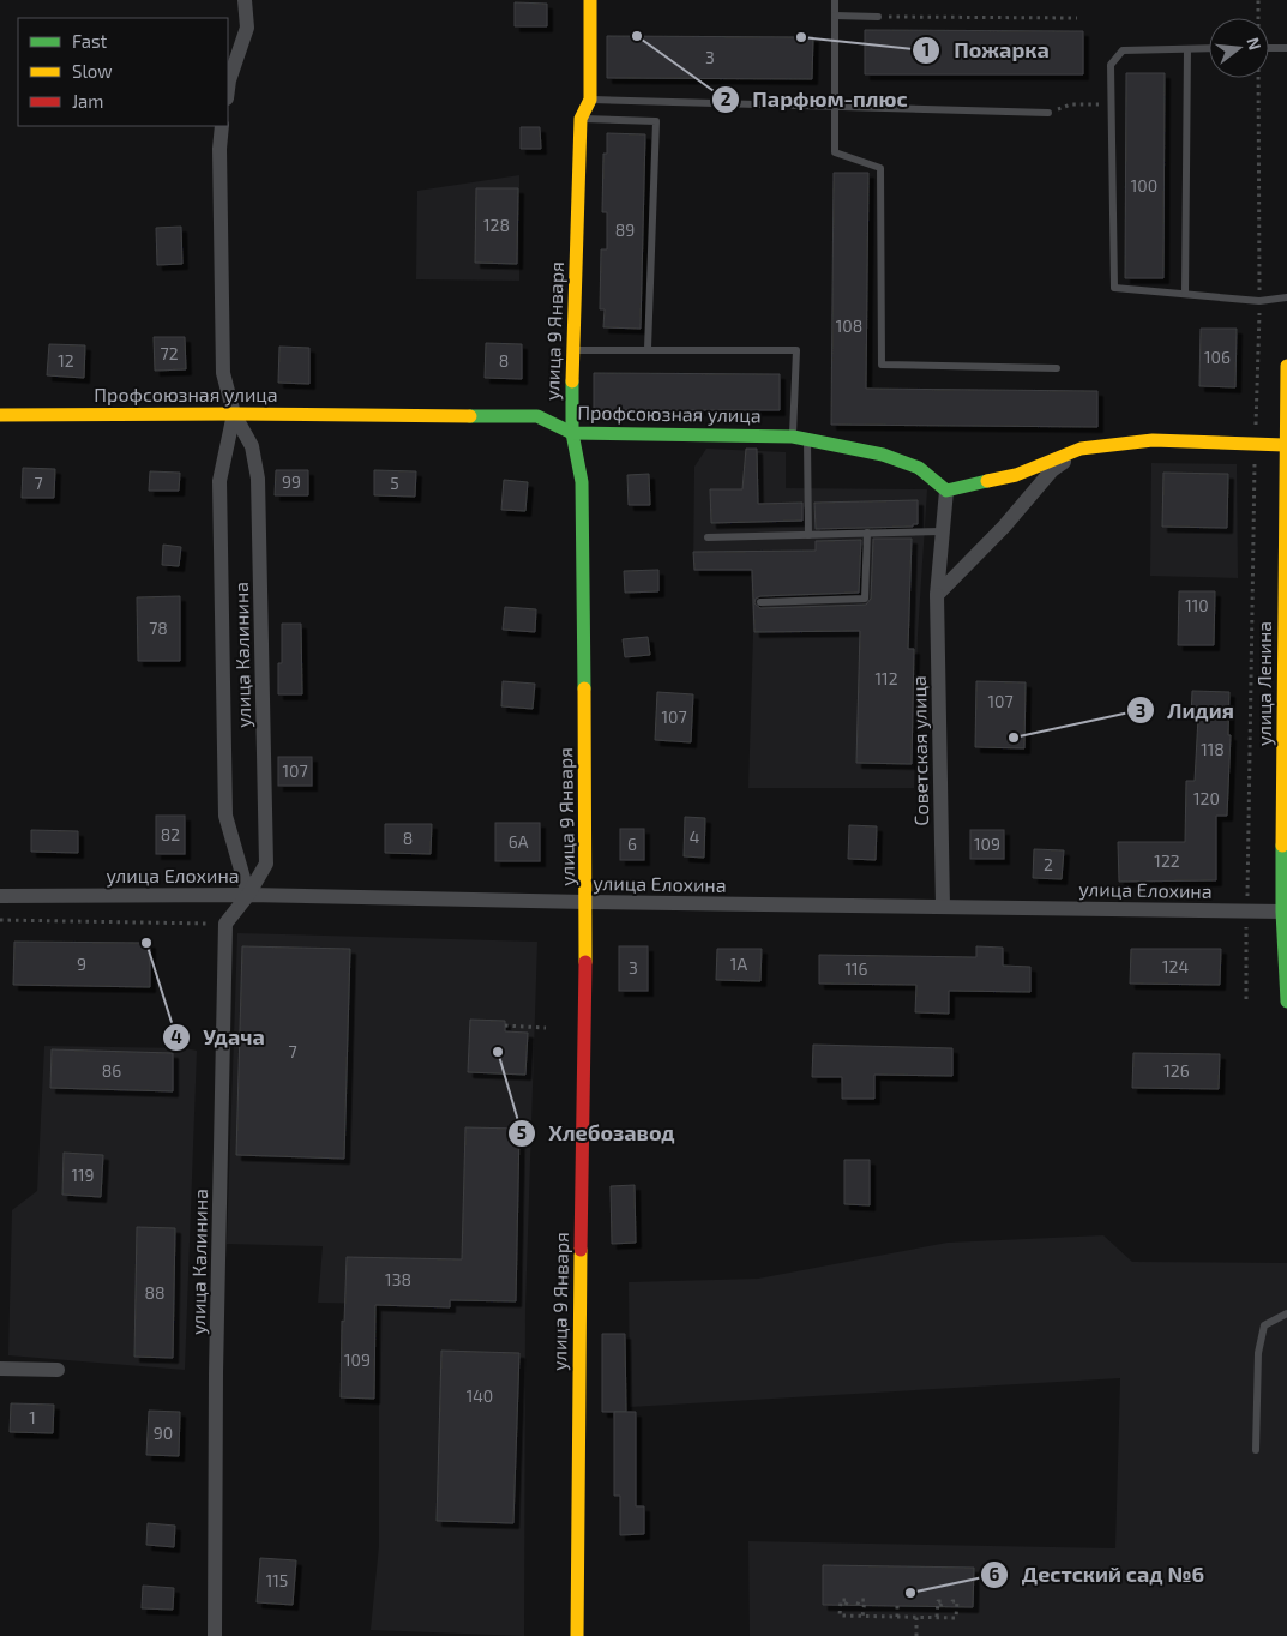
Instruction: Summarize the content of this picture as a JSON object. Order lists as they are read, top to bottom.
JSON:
{
  "streets": {
    "street": [
      "улица 9 Января",
      "Профсоюзная улица",
      "улица Калинина",
      "улица Ленина",
      "Советская улица",
      "улица Елохина"
    ]
  },
  "crossings": [
    ["улица 9 Января", "Профсоюзная улица"],
    ["улица 9 Января", "улица Елохина"],
    ["Профсоюзная улица", "улица Калинина"],
    ["Профсоюзная улица", "Советская улица"],
    ["улица Калинина", "улица Елохина"],
    ["улица Ленина", "улица Елохина"],
    ["Советская улица", "улица Елохина"]
  ],
  "places": [
    "Парфюм-плюс",
    "Пожарка",
    "Лидия",
    "Удача",
    "Хлебозавод",
    "Дестский сад №6"
  ],
  "house_numbers": [
    "3",
    "100",
    "128",
    "89",
    "108",
    "72",
    "106",
    "12",
    "8",
    "99",
    "7",
    "5",
    "110",
    "78",
    "112",
    "107",
    "107",
    "118",
    "107",
    "120",
    "82",
    "4",
    "8",
    "6А",
    "6",
    "109",
    "122",
    "2",
    "9",
    "1А",
    "124",
    "3",
    "116",
    "7",
    "86",
    "126",
    "119",
    "138",
    "88",
    "109",
    "140",
    "1",
    "90",
    "115"
  ],
  "legend": ["Fast", "Slow", "Jam"],
  "north": "right"
}
